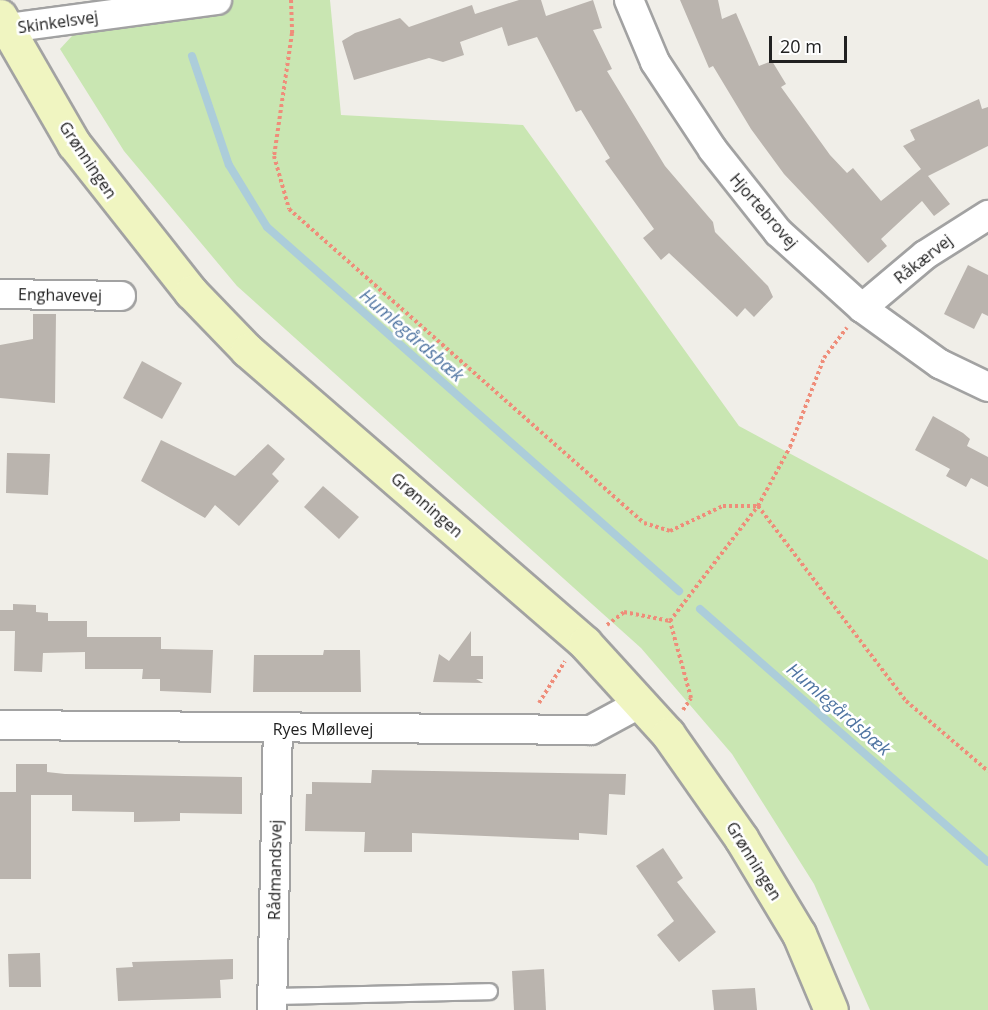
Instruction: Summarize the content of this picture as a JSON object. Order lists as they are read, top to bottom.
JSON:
{
  "streets": {
    "street": [
      "Skinkelsvej",
      "Grønningen",
      "Hjortebrovej",
      "Råkærvej",
      "Enghavevej",
      "Ryes Møllevej",
      "Rådmandsvej"
    ]
  },
  "crossings": [
    ["Skinkelsvej", "Grønningen"],
    ["Grønningen", "Ryes Møllevej"],
    ["Hjortebrovej", "Råkærvej"],
    ["Ryes Møllevej", "Rådmandsvej"]
  ],
  "water": ["Humlegårdsbæk"],
  "scale_bar": "20 m"
}
